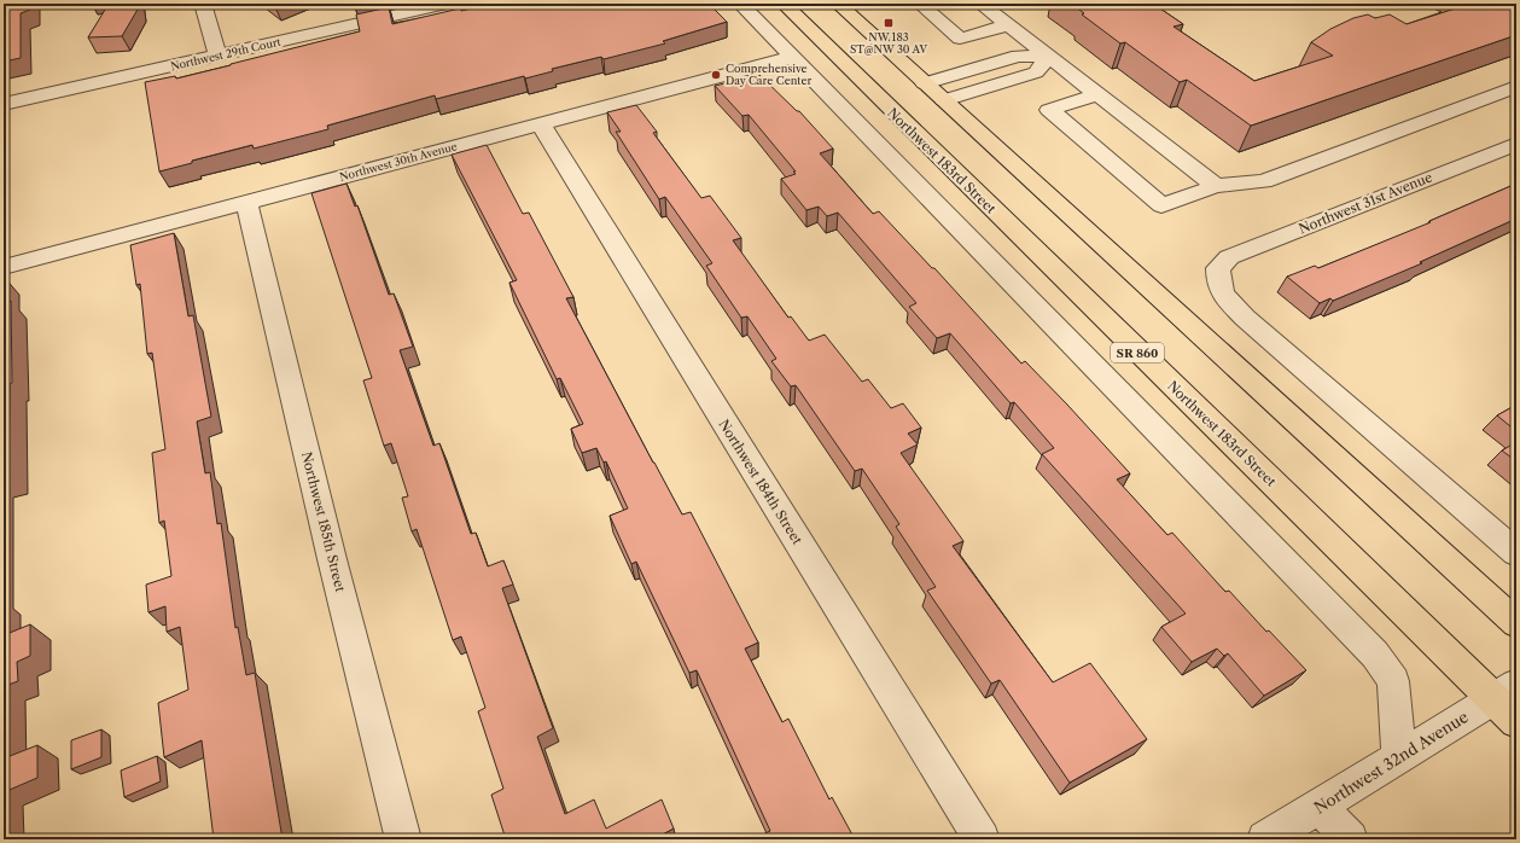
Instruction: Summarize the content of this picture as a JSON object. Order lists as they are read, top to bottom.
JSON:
{
  "streets": {
    "main road": ["Northwest 183rd Street", "SR 860"],
    "street": [
      "Northwest 29th Court",
      "Northwest 30th Avenue",
      "Northwest 31st Avenue",
      "Northwest 184th Street",
      "Northwest 185th Street",
      "Northwest 32nd Avenue"
    ]
  },
  "crossings": [
    ["Northwest 183rd Street", "Northwest 32nd Avenue"],
    ["Northwest 30th Avenue", "Northwest 184th Street"],
    ["Northwest 30th Avenue", "Northwest 185th Street"]
  ],
  "places": {
    "transit": ["NW 183 ST@NW 30 AV"],
    "other": ["Comprehensive Day Care Center"]
  }
}
